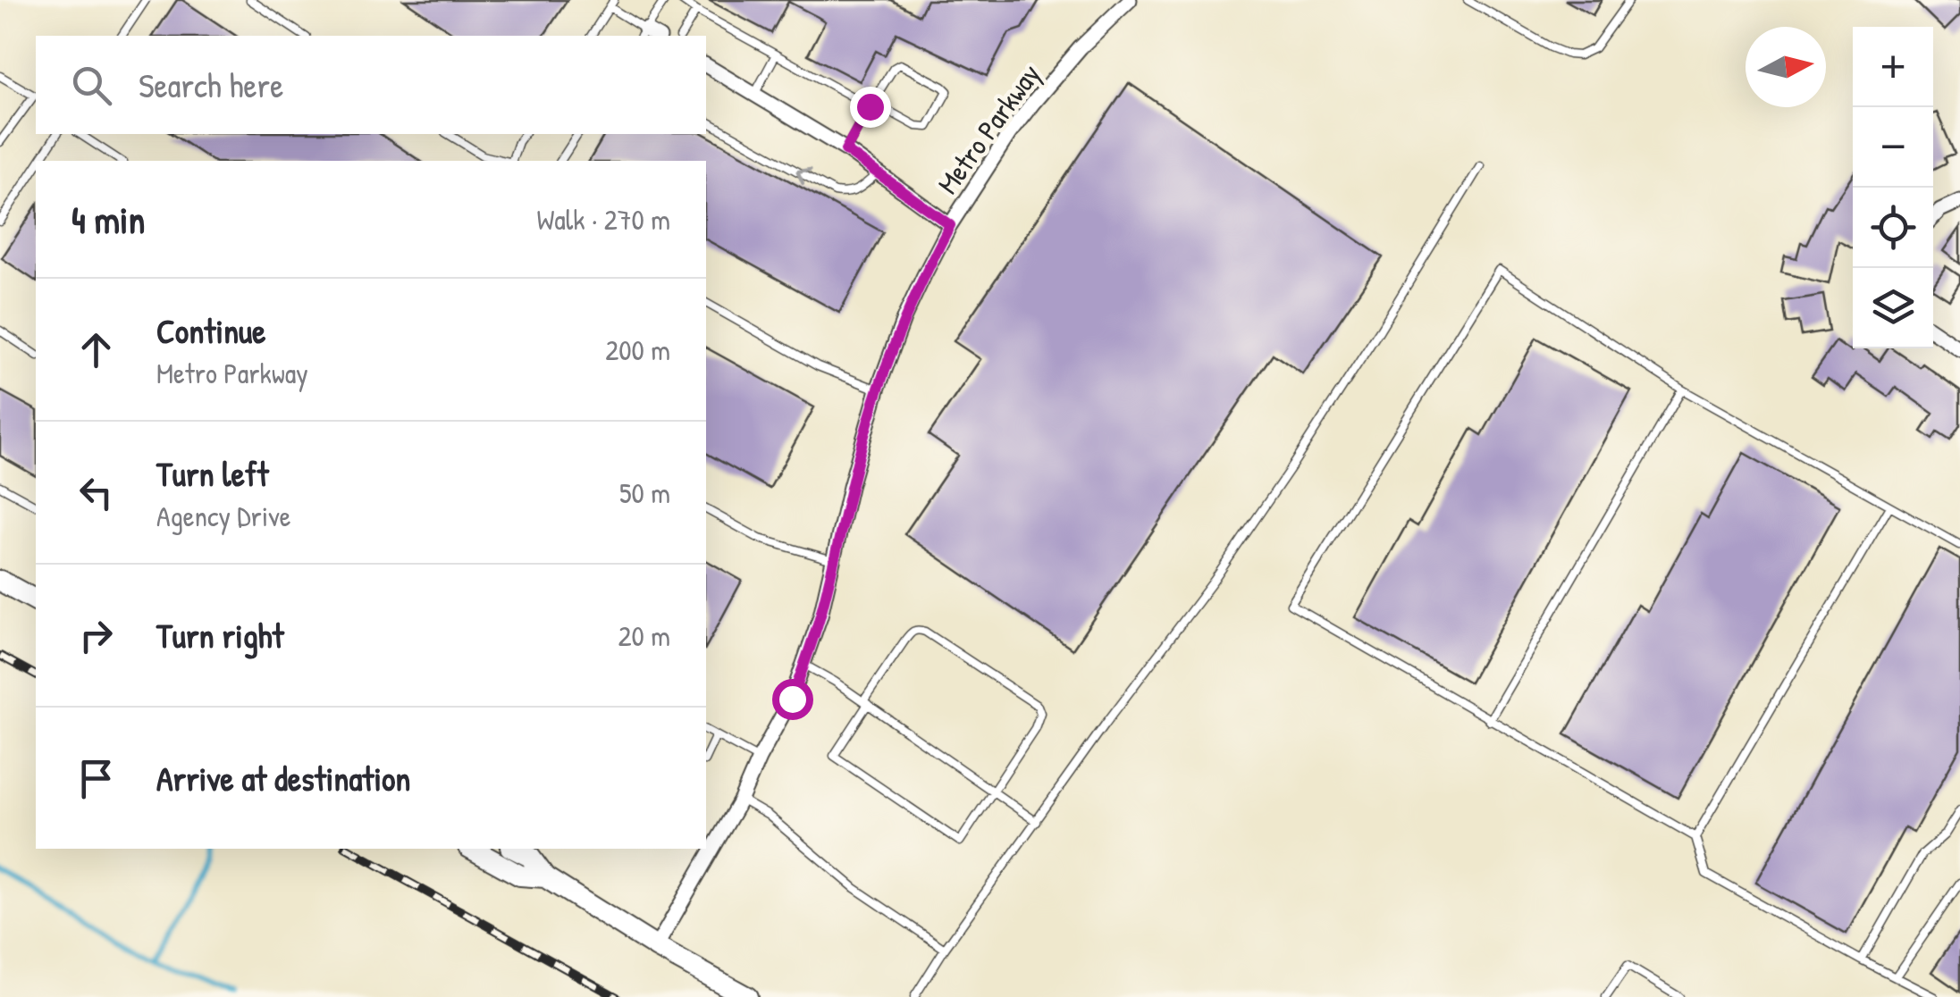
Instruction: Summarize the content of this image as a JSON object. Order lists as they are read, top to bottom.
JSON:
{
  "streets": {
    "street": ["Metro Parkway"]
  },
  "north": "right",
  "page": {
    "map_buttons": ["+", "−"],
    "search": "Search here",
    "heading": ["4 min", "Walk · 270 m"],
    "list": [
      ["Continue", "Metro Parkway", "200 m"],
      ["Turn left", "Agency Drive", "50 m"],
      ["Turn right", "20 m"],
      "Arrive at destination"
    ]
  }
}
